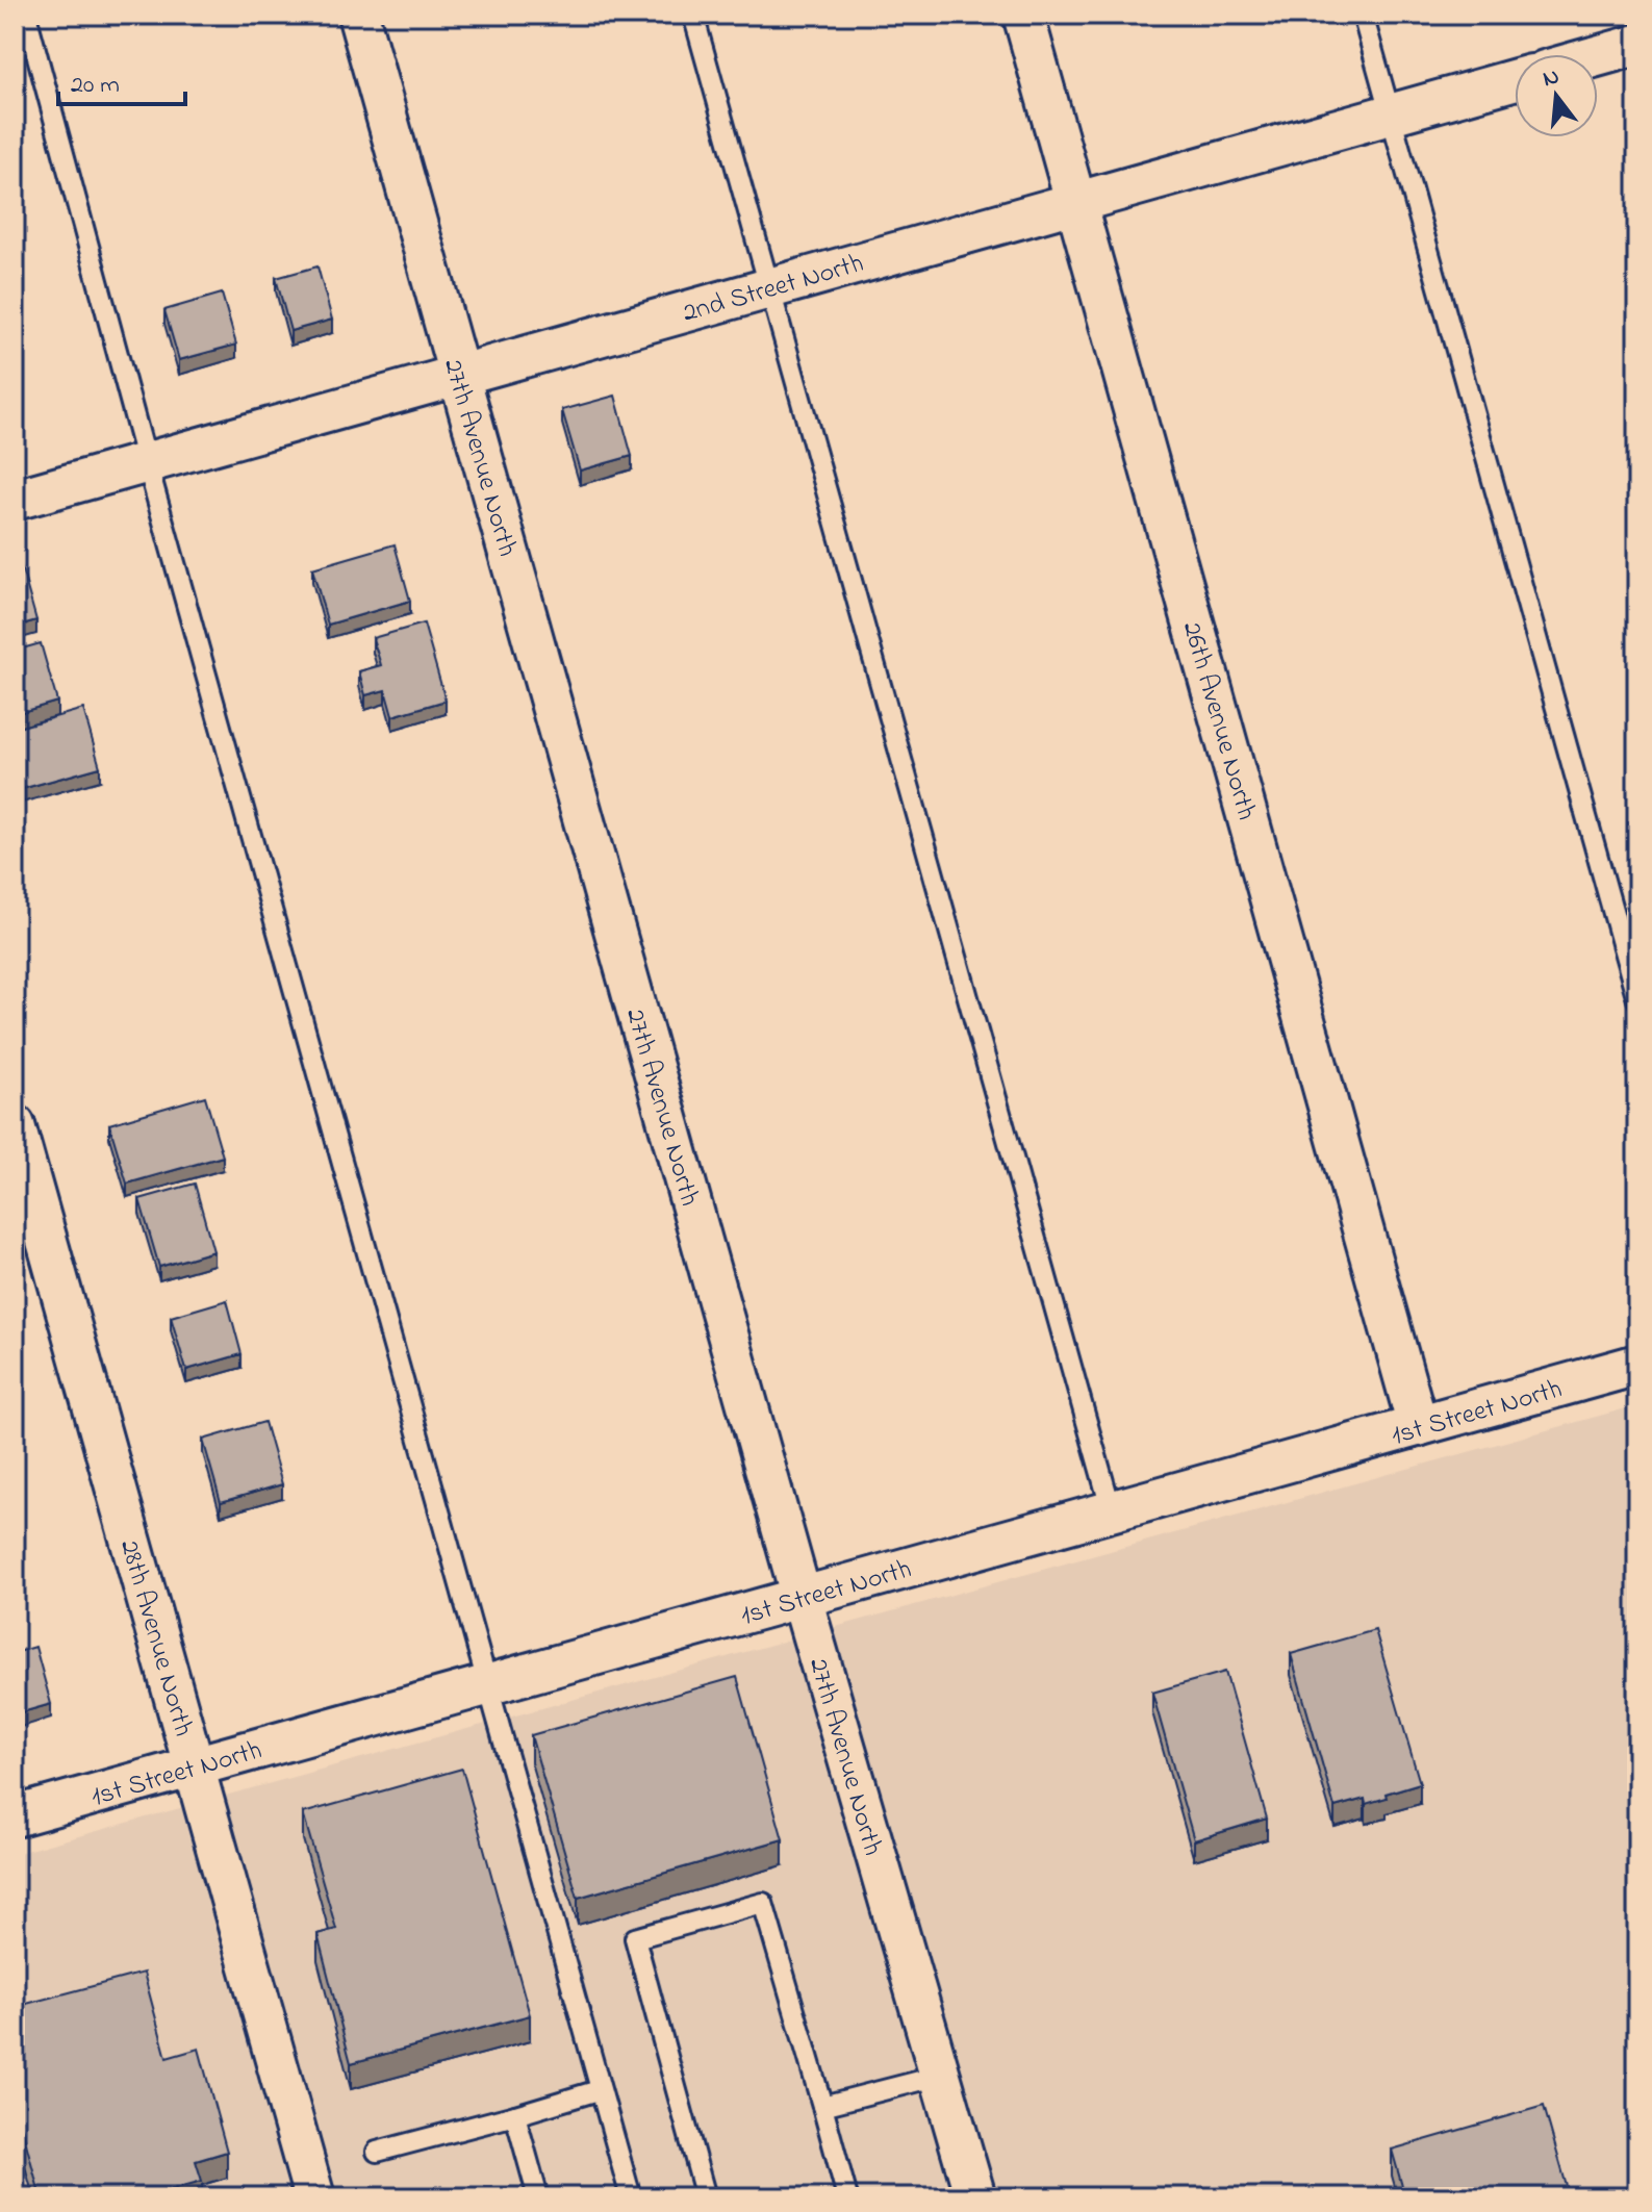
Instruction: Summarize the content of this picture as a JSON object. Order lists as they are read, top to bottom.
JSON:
{
  "streets": {
    "street": [
      "2nd Street North",
      "27th Avenue North",
      "26th Avenue North",
      "1st Street North",
      "28th Avenue North"
    ]
  },
  "crossings": [
    ["2nd Street North", "27th Avenue North"],
    ["2nd Street North", "26th Avenue North"],
    ["27th Avenue North", "1st Street North"],
    ["26th Avenue North", "1st Street North"],
    ["1st Street North", "28th Avenue North"]
  ],
  "scale_bar": "20 m",
  "north": "top"
}
